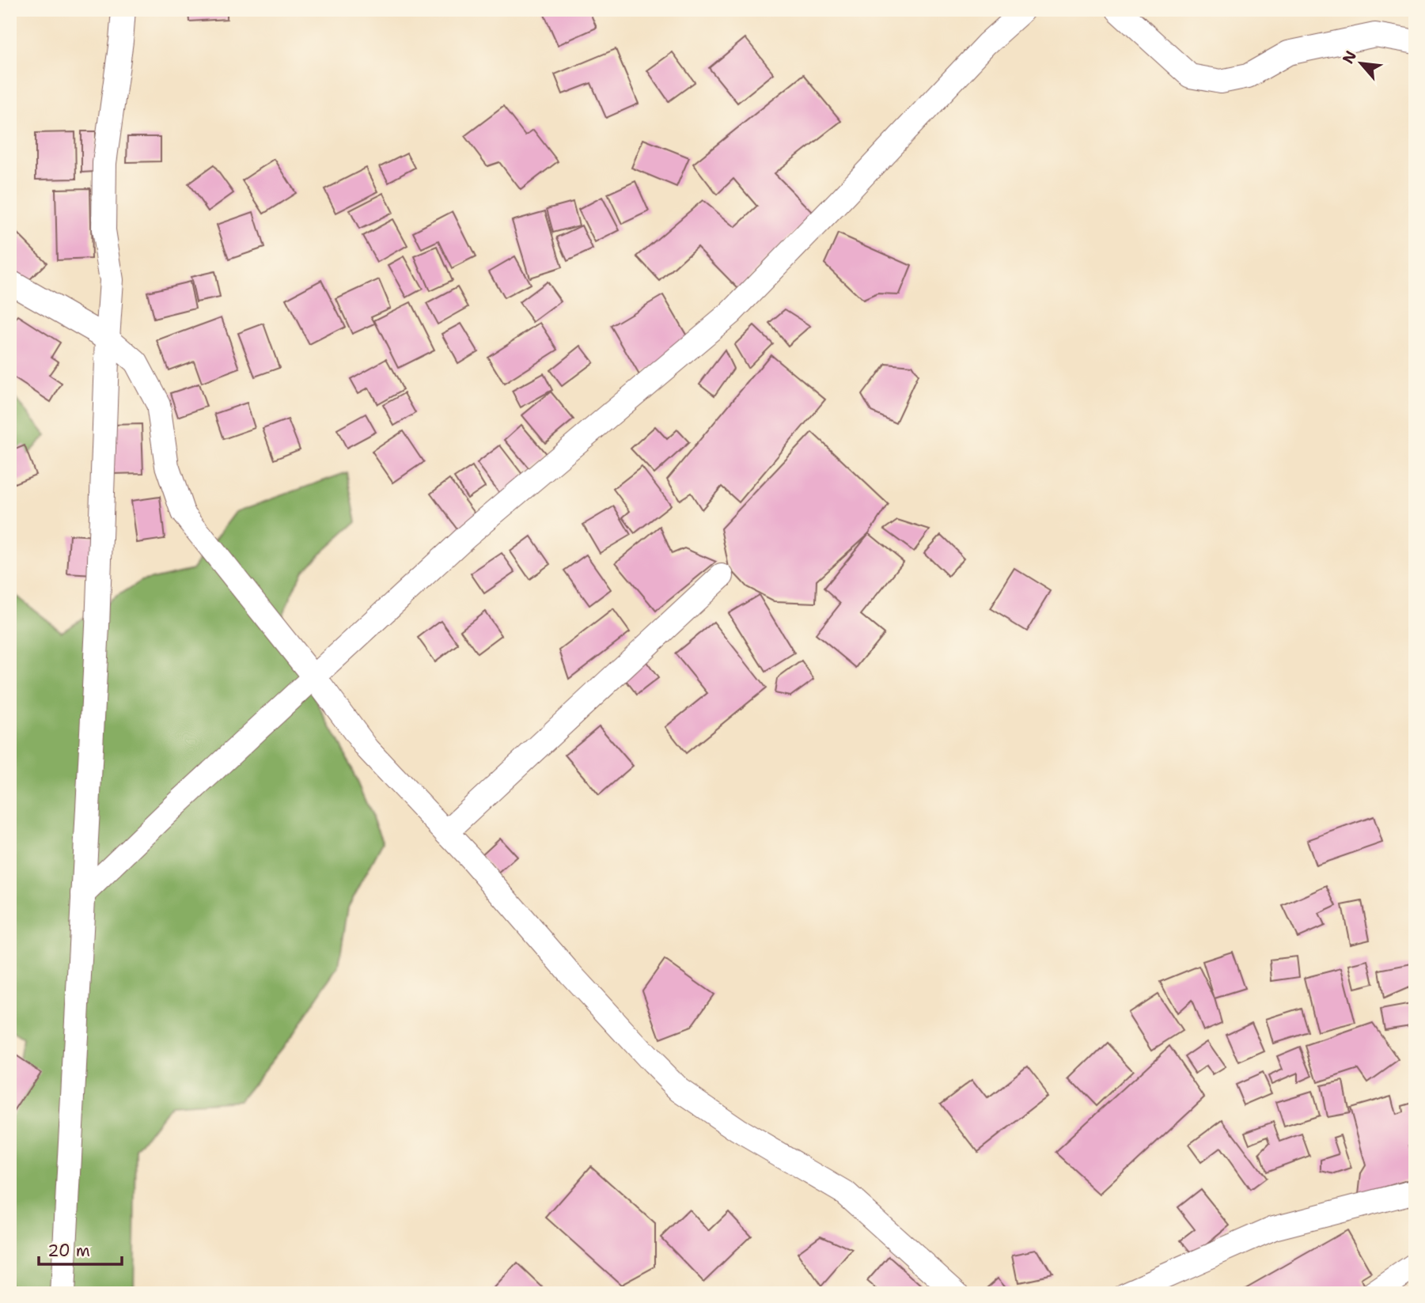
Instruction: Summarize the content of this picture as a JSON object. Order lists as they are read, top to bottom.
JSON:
{
  "scale_bar": "20 m",
  "north": "top left"
}
